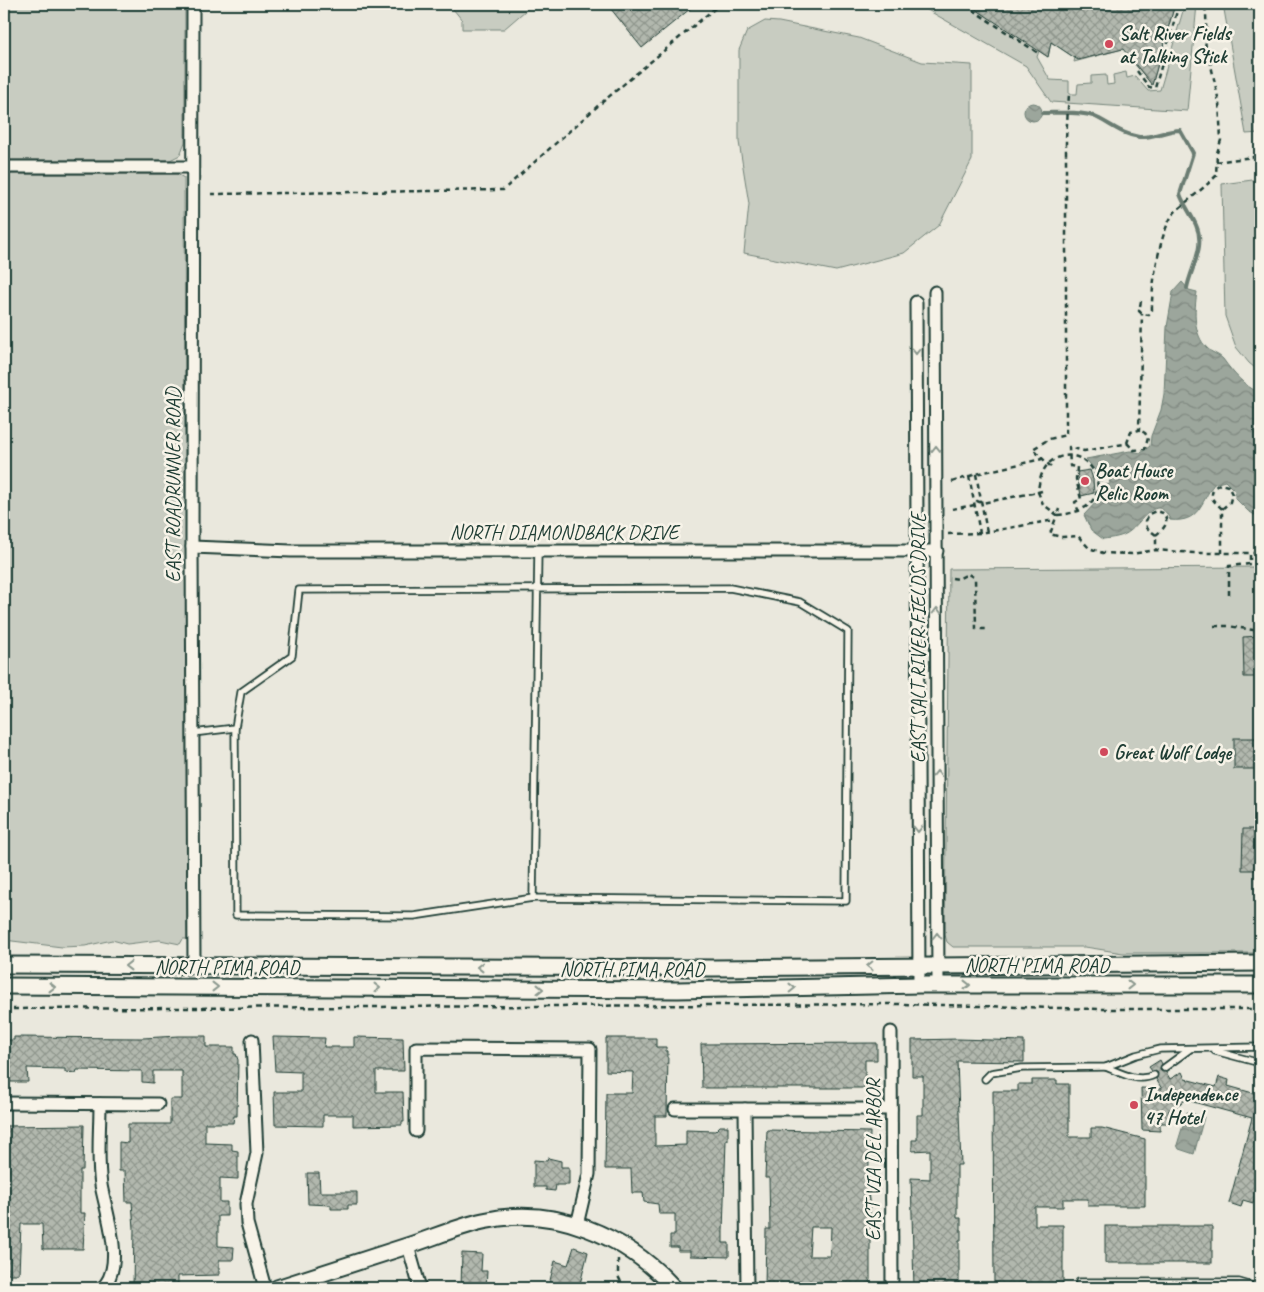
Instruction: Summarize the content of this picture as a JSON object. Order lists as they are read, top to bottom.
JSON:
{
  "streets": {
    "main road": ["NORTH PIMA ROAD"],
    "street": [
      "EAST ROADRUNNER ROAD",
      "NORTH DIAMONDBACK DRIVE",
      "EAST SALT RIVER FIELDS DRIVE",
      "EAST VIA DEL ARBOR"
    ]
  },
  "crossings": [
    ["EAST ROADRUNNER ROAD", "NORTH DIAMONDBACK DRIVE"],
    ["EAST ROADRUNNER ROAD", "NORTH PIMA ROAD"],
    ["NORTH DIAMONDBACK DRIVE", "EAST SALT RIVER FIELDS DRIVE"],
    ["EAST SALT RIVER FIELDS DRIVE", "NORTH PIMA ROAD"]
  ],
  "places": [
    "Salt River Fields at Talking Stick",
    "Boat House Relic Room",
    "Great Wolf Lodge",
    "Independence 47 Hotel"
  ]
}
